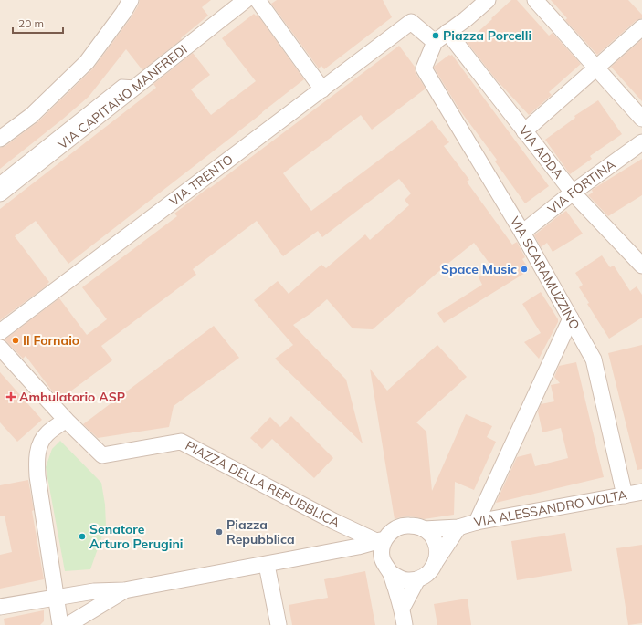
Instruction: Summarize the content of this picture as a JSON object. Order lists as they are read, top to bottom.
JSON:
{
  "streets": {
    "street": [
      "VIA CAPITANO MANFREDI",
      "VIA ADDA",
      "VIA TRENTO",
      "VIA FORTINA",
      "VIA SCARAMUZZINO",
      "PIAZZA DELLA REPUBBLICA",
      "VIA ALESSANDRO VOLTA"
    ]
  },
  "crossings": [
    ["VIA ADDA", "VIA FORTINA"],
    ["VIA TRENTO", "VIA SCARAMUZZINO"],
    ["VIA FORTINA", "VIA SCARAMUZZINO"],
    ["VIA SCARAMUZZINO", "VIA ALESSANDRO VOLTA"],
    ["PIAZZA DELLA REPUBBLICA", "VIA ALESSANDRO VOLTA"]
  ],
  "places": {
    "other": [
      "Piazza Porcelli",
      "Space Music",
      "Il Fornaio",
      "Piazza Repubblica",
      "Senatore Arturo Perugini"
    ],
    "health": ["Ambulatorio ASP"]
  },
  "scale_bar": "20 m"
}
